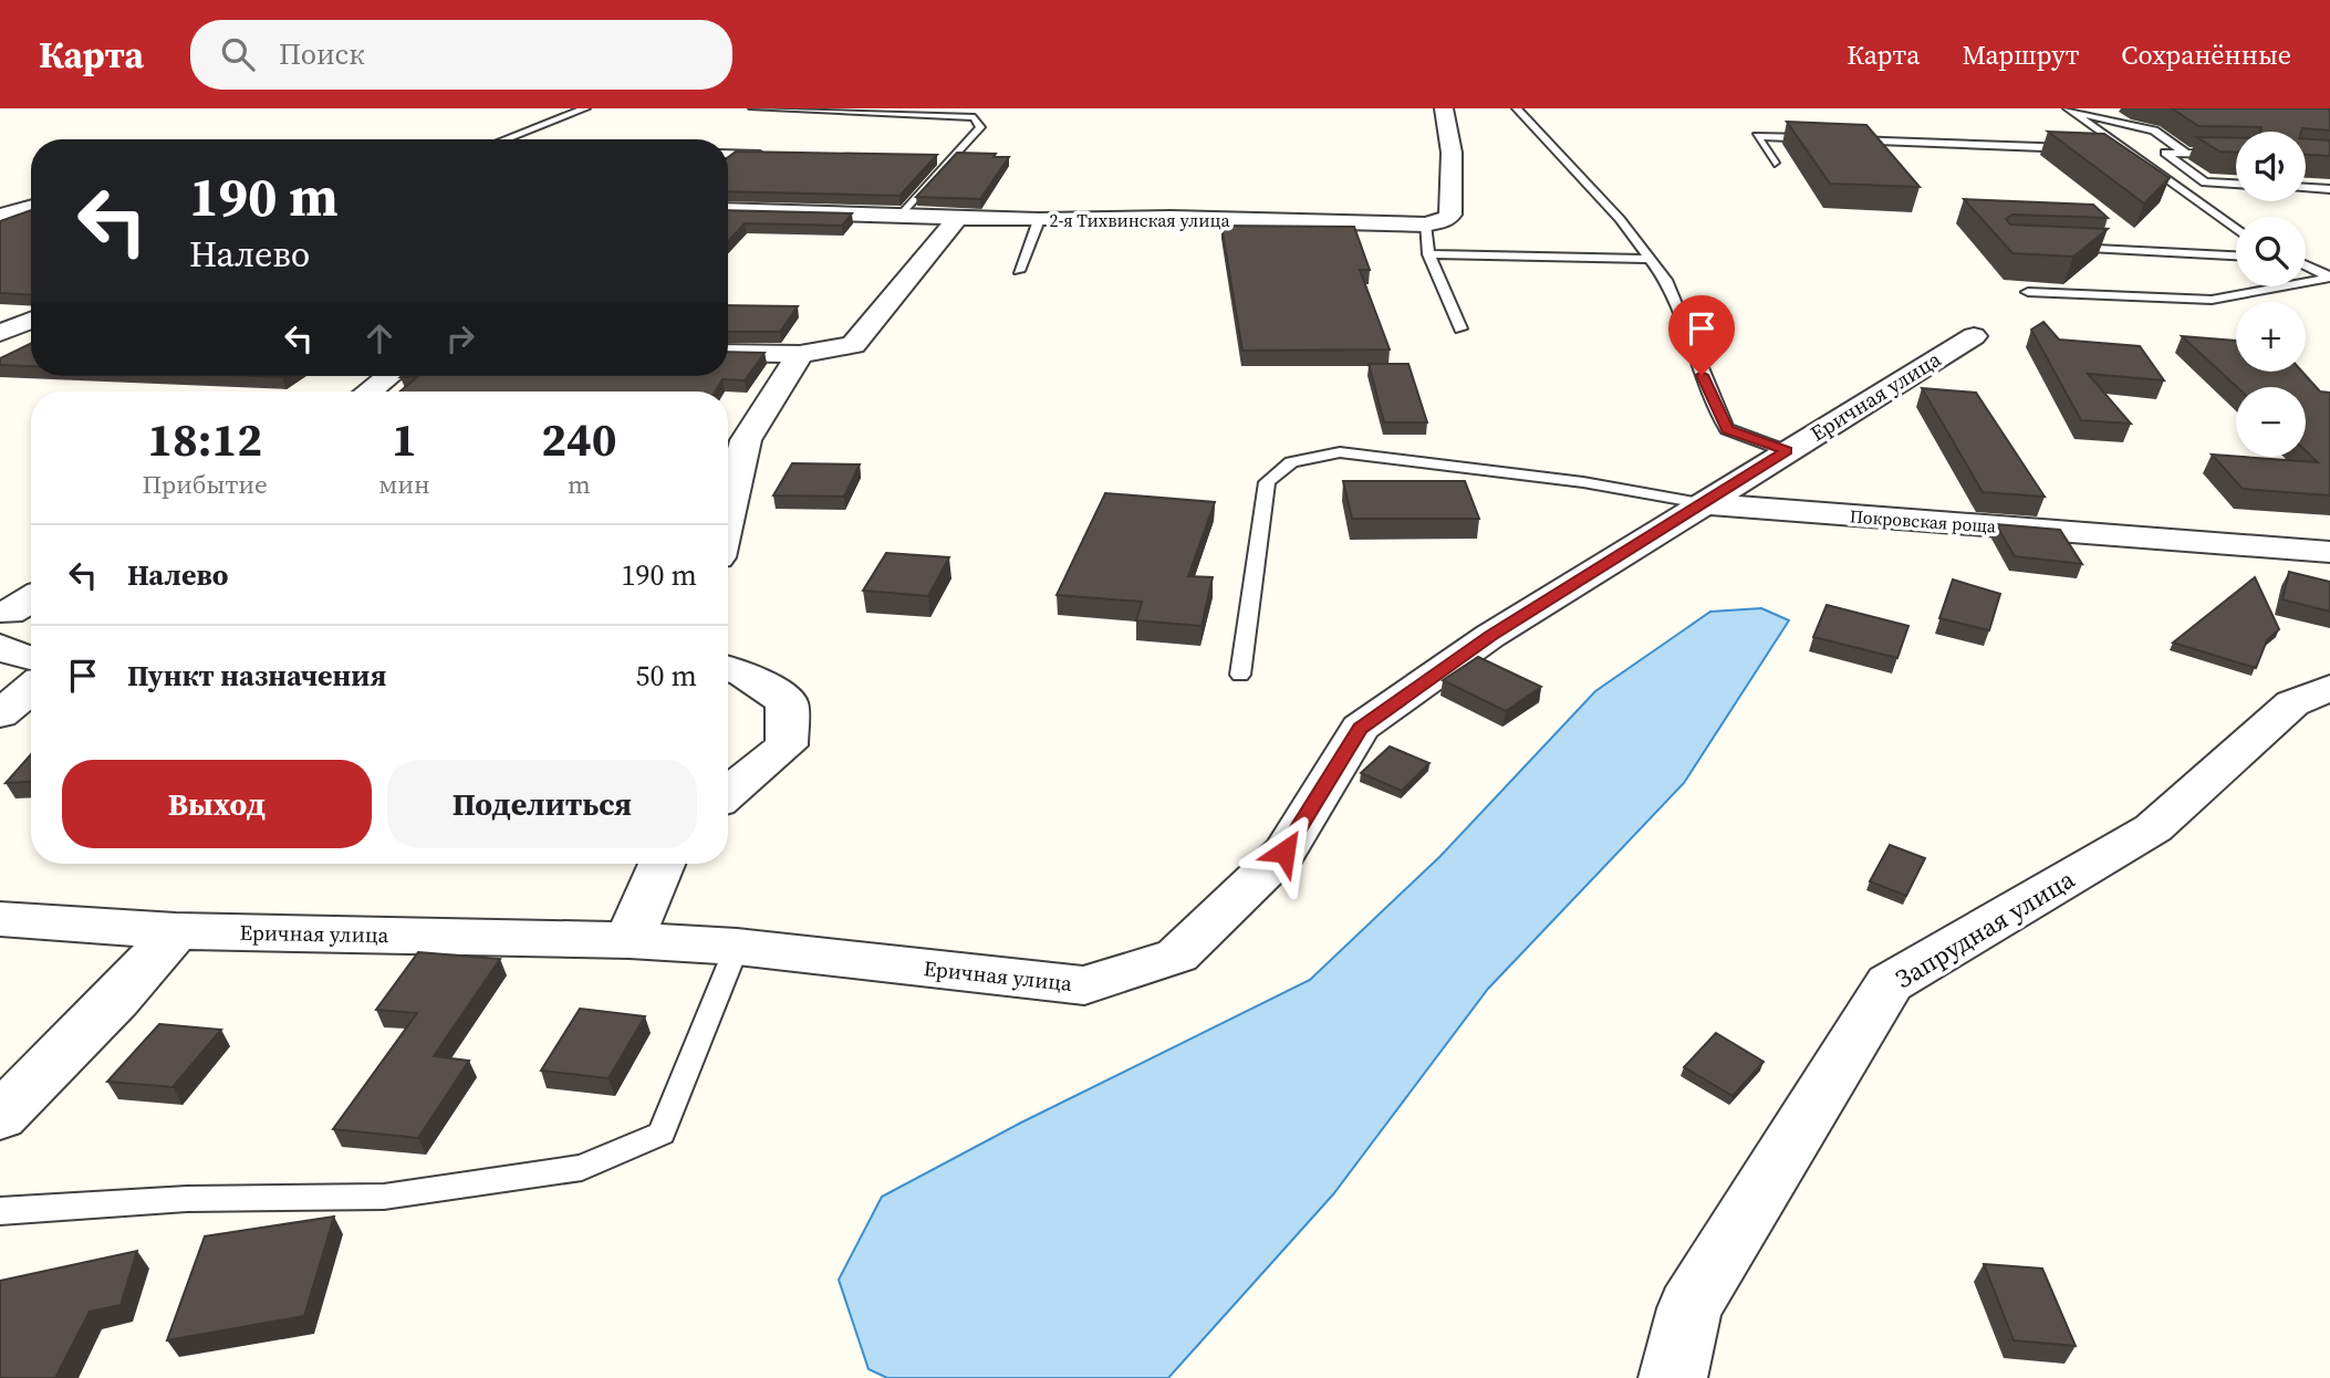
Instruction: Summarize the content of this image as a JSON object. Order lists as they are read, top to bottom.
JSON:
{
  "streets": {
    "street": [
      "2-я Тихвинская улица",
      "Еричная улица",
      "Покровская роща",
      "Запрудная улица"
    ]
  },
  "crossings": [
    ["Еричная улица", "Покровская роща"]
  ],
  "page": {
    "header": "Карта",
    "search": "Поиск",
    "nav": ["Карта", "Маршрут", "Сохранённые"],
    "map_buttons": ["+", "−"],
    "turn": ["190 m", "Налево"],
    "eta": [
      "18:12",
      "Прибытие",
      "1",
      "мин",
      "240",
      "m"
    ],
    "list": [
      {
        "name": "Налево",
        "value": "190 m"
      },
      {
        "name": "Пункт назначения",
        "value": "50 m"
      }
    ],
    "buttons": ["Выход", "Поделиться"]
  }
}
